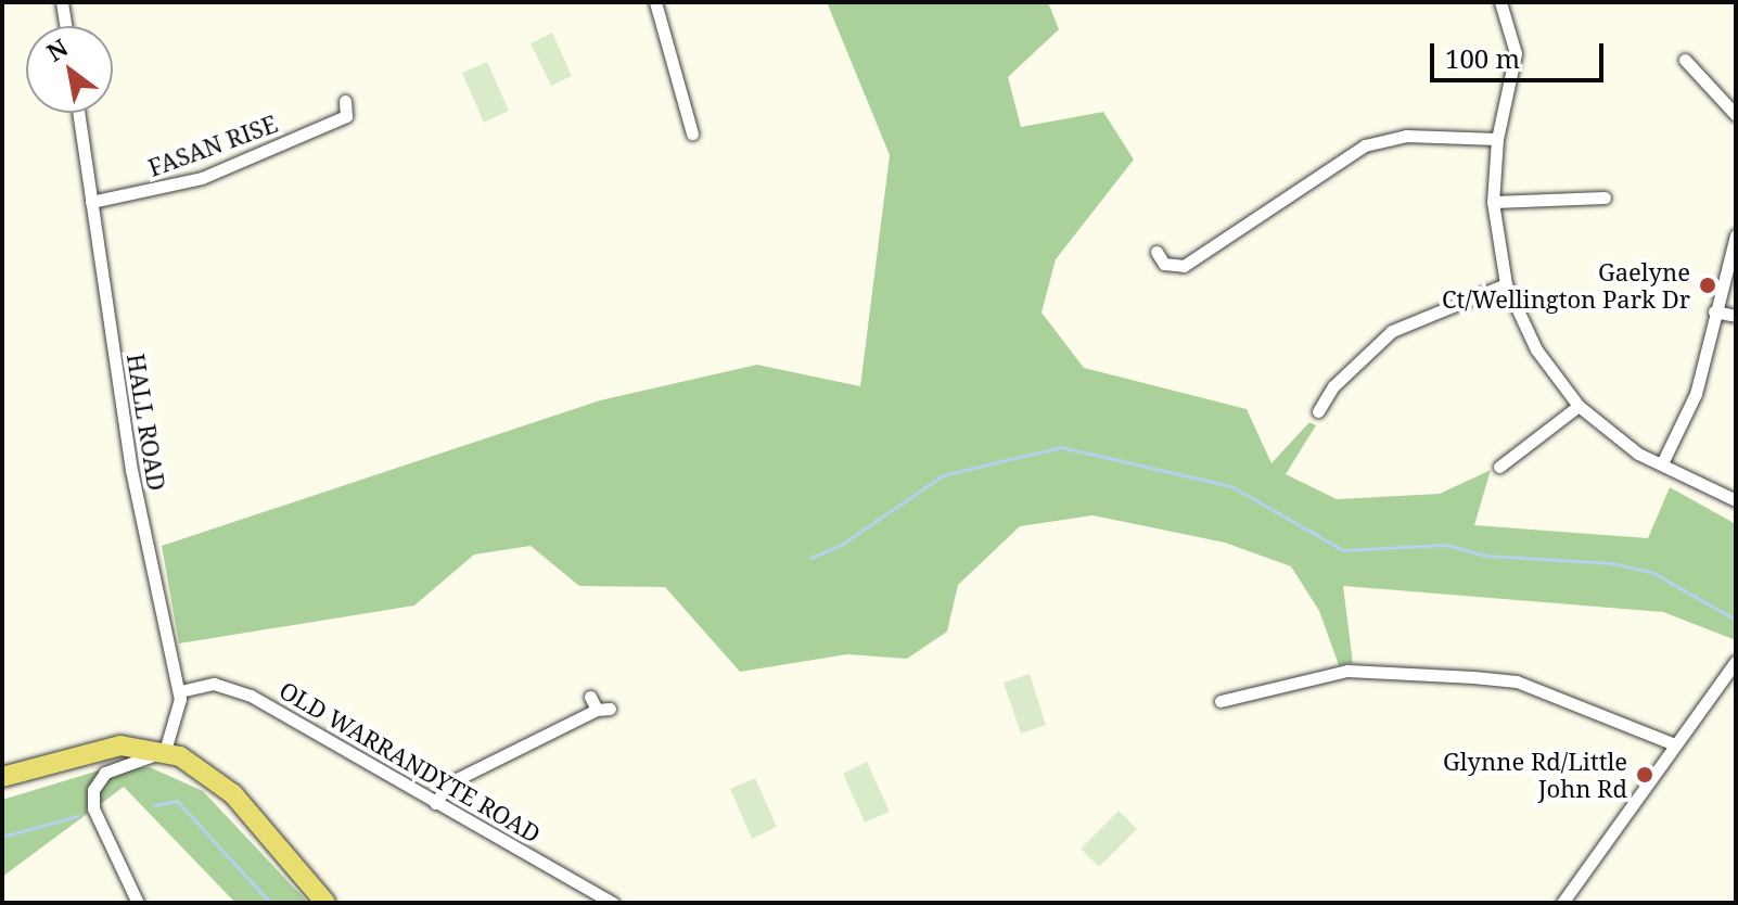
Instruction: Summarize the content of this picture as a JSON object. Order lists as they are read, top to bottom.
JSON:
{
  "streets": {
    "street": ["FASAN RISE", "HALL ROAD", "OLD WARRANDYTE ROAD"]
  },
  "crossings": [
    ["FASAN RISE", "HALL ROAD"],
    ["HALL ROAD", "OLD WARRANDYTE ROAD"]
  ],
  "places": ["Gaelyne Ct/Wellington Park Dr", "Glynne Rd/Little John Rd"],
  "scale_bar": "100 m",
  "north": "top left"
}
